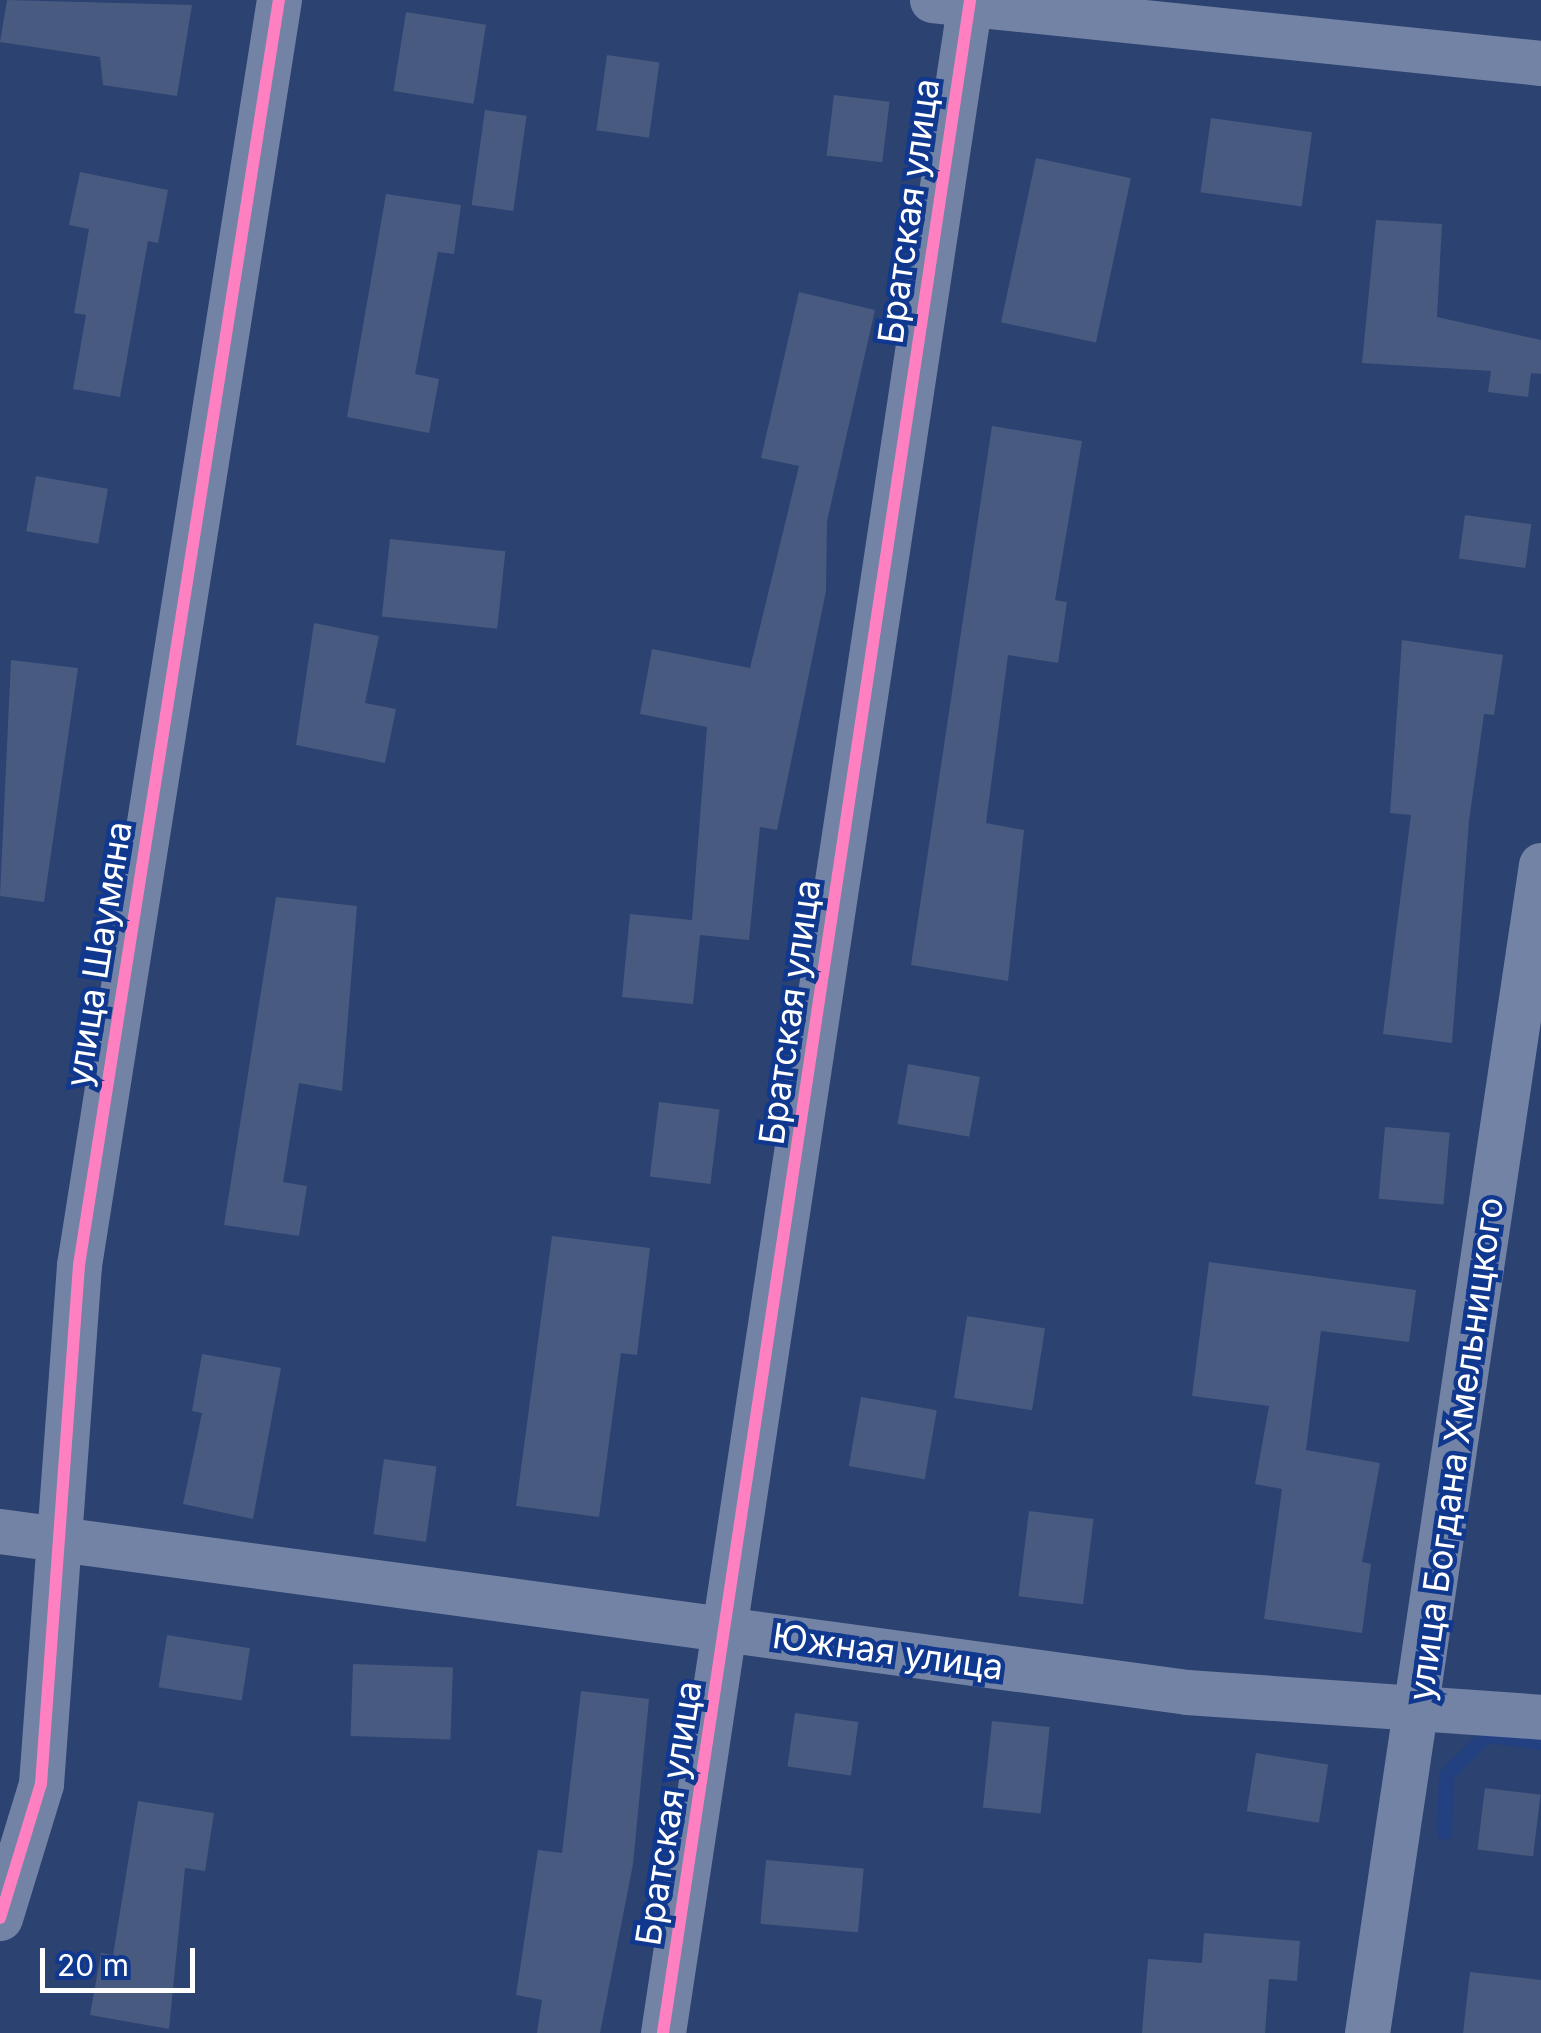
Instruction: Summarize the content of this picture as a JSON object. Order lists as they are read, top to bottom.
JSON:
{
  "streets": {
    "street": [
      "Братская улица",
      "улица Шаумяна",
      "улица Богдана Хмельницкого",
      "Южная улица"
    ]
  },
  "crossings": [
    ["Братская улица", "Южная улица"],
    ["улица Шаумяна", "Южная улица"],
    ["улица Богдана Хмельницкого", "Южная улица"]
  ],
  "scale_bar": "20 m"
}
